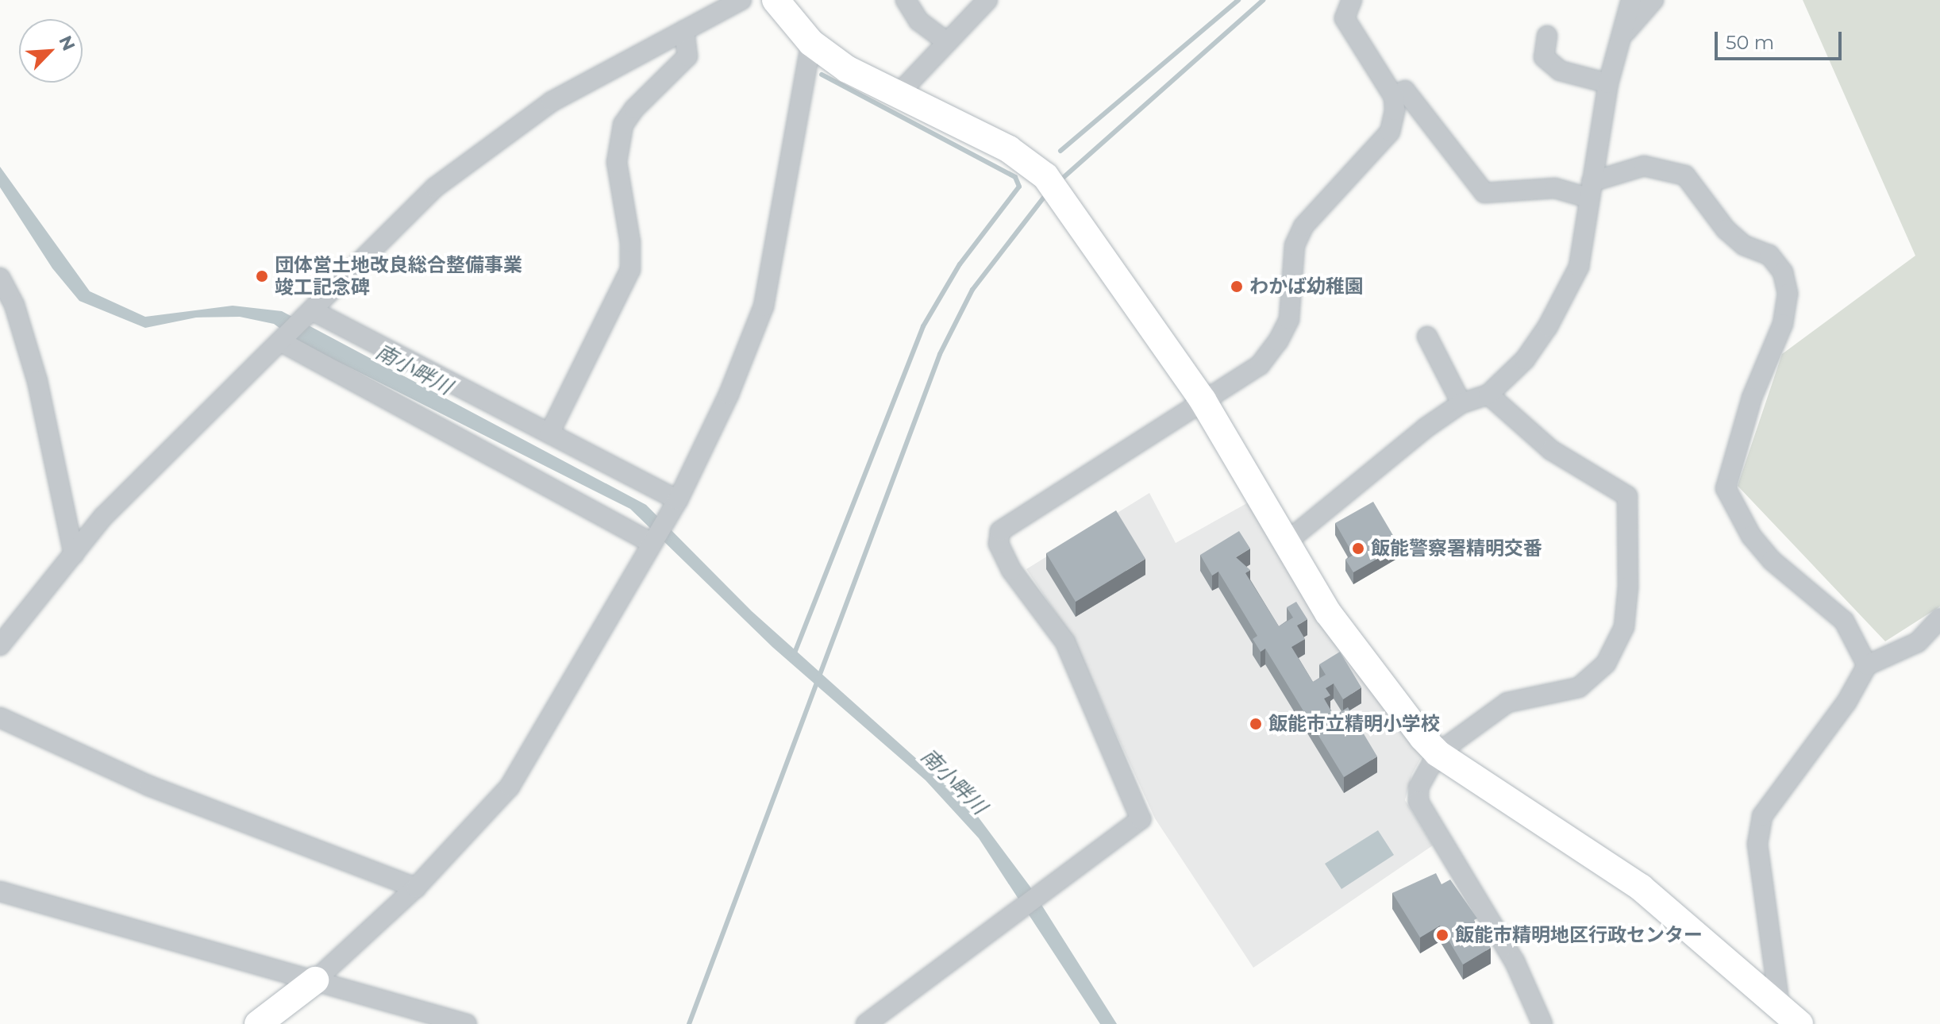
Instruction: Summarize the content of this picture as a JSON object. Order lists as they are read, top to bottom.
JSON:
{
  "water": ["南小畔川"],
  "places": [
    "団体営土地改良総合整備事業 竣工記念碑",
    "わかば幼稚園",
    "飯能警察署精明交番",
    "飯能市立精明小学校",
    "飯能市精明地区行政センター"
  ],
  "scale_bar": "50 m",
  "north": "top right"
}
